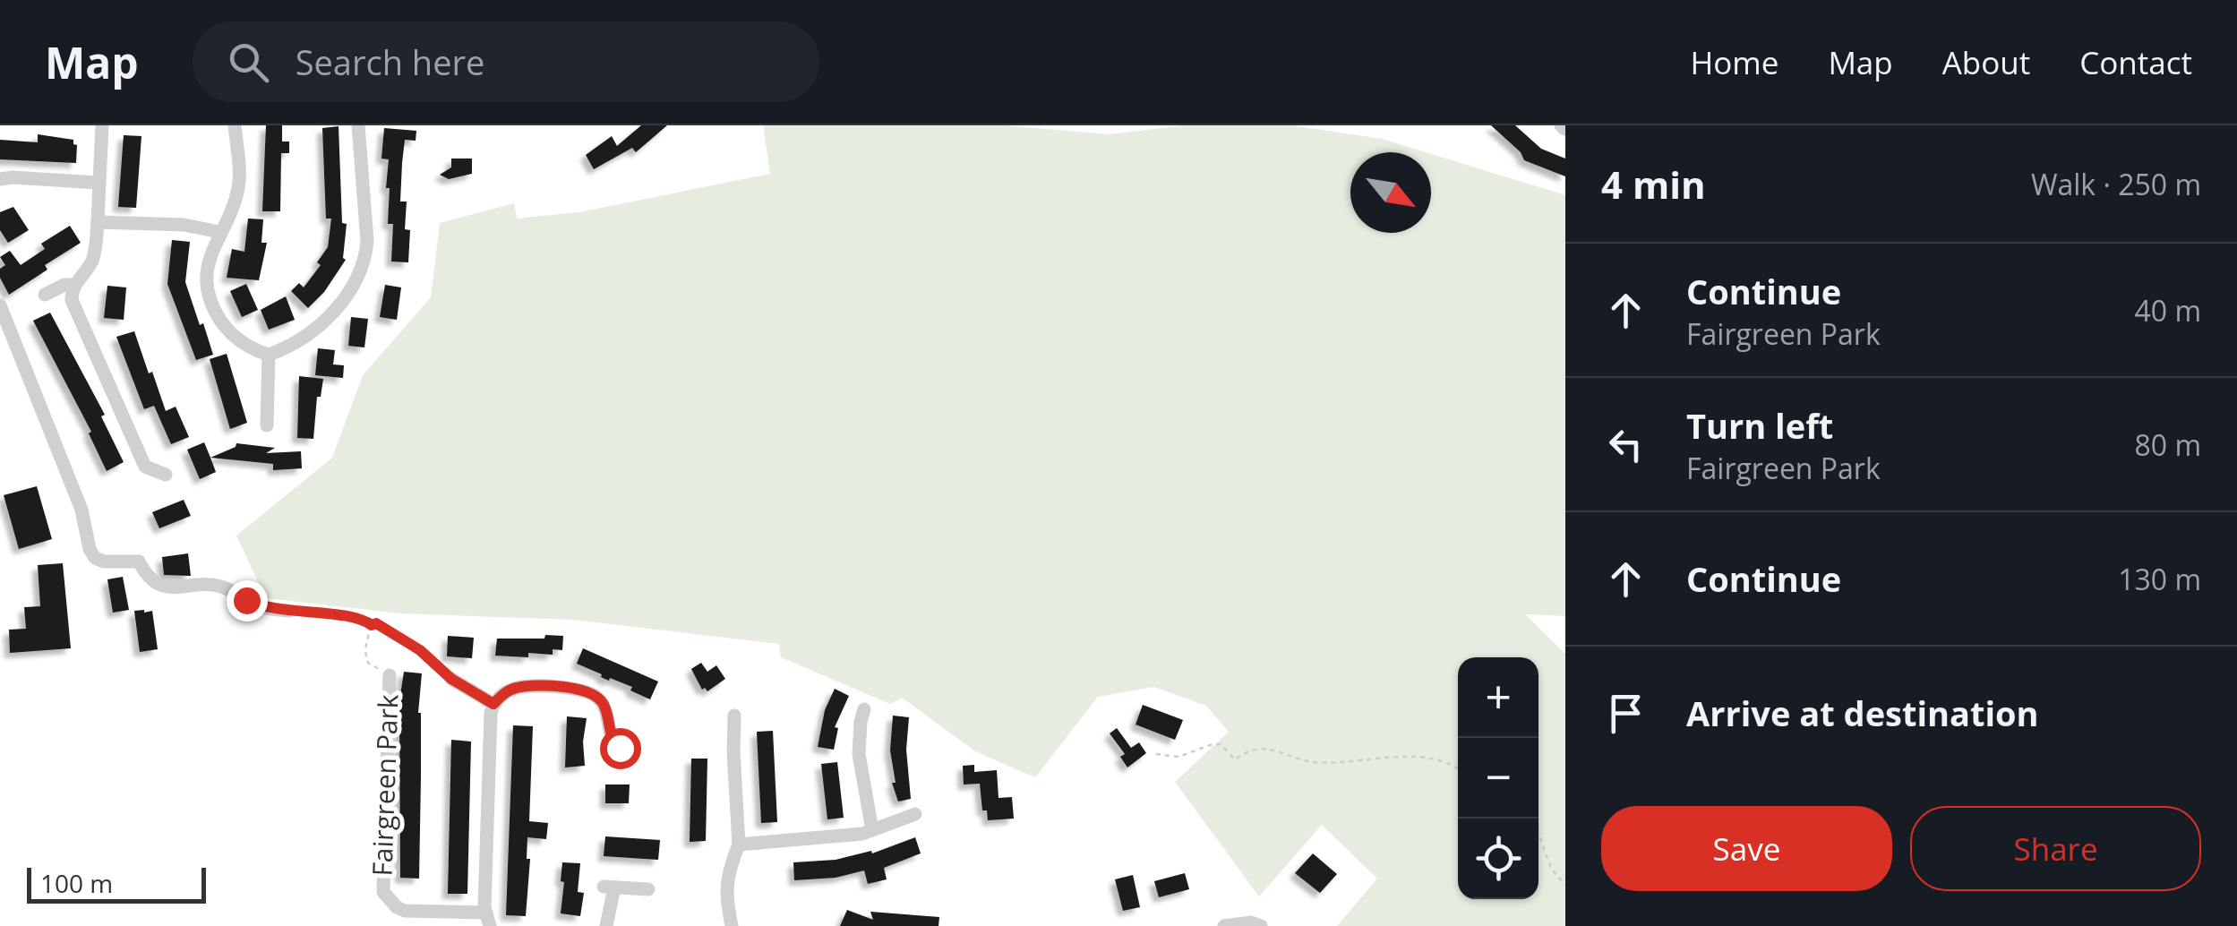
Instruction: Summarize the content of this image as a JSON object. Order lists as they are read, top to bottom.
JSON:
{
  "streets": {
    "street": ["Fairgreen Park"]
  },
  "scale_bar": "100 m",
  "north": "bottom right",
  "page": {
    "header": "Map",
    "search": "Search here",
    "nav": [
      "Home",
      "Map",
      "About",
      "Contact"
    ],
    "heading": ["4 min", "Walk · 250 m"],
    "list": [
      ["Continue", "Fairgreen Park", "40 m"],
      ["Turn left", "Fairgreen Park", "80 m"],
      ["Continue", "130 m"],
      "Arrive at destination"
    ],
    "map_buttons": ["+", "−"],
    "buttons": ["Save", "Share"],
    "scale": "100 m"
  }
}
